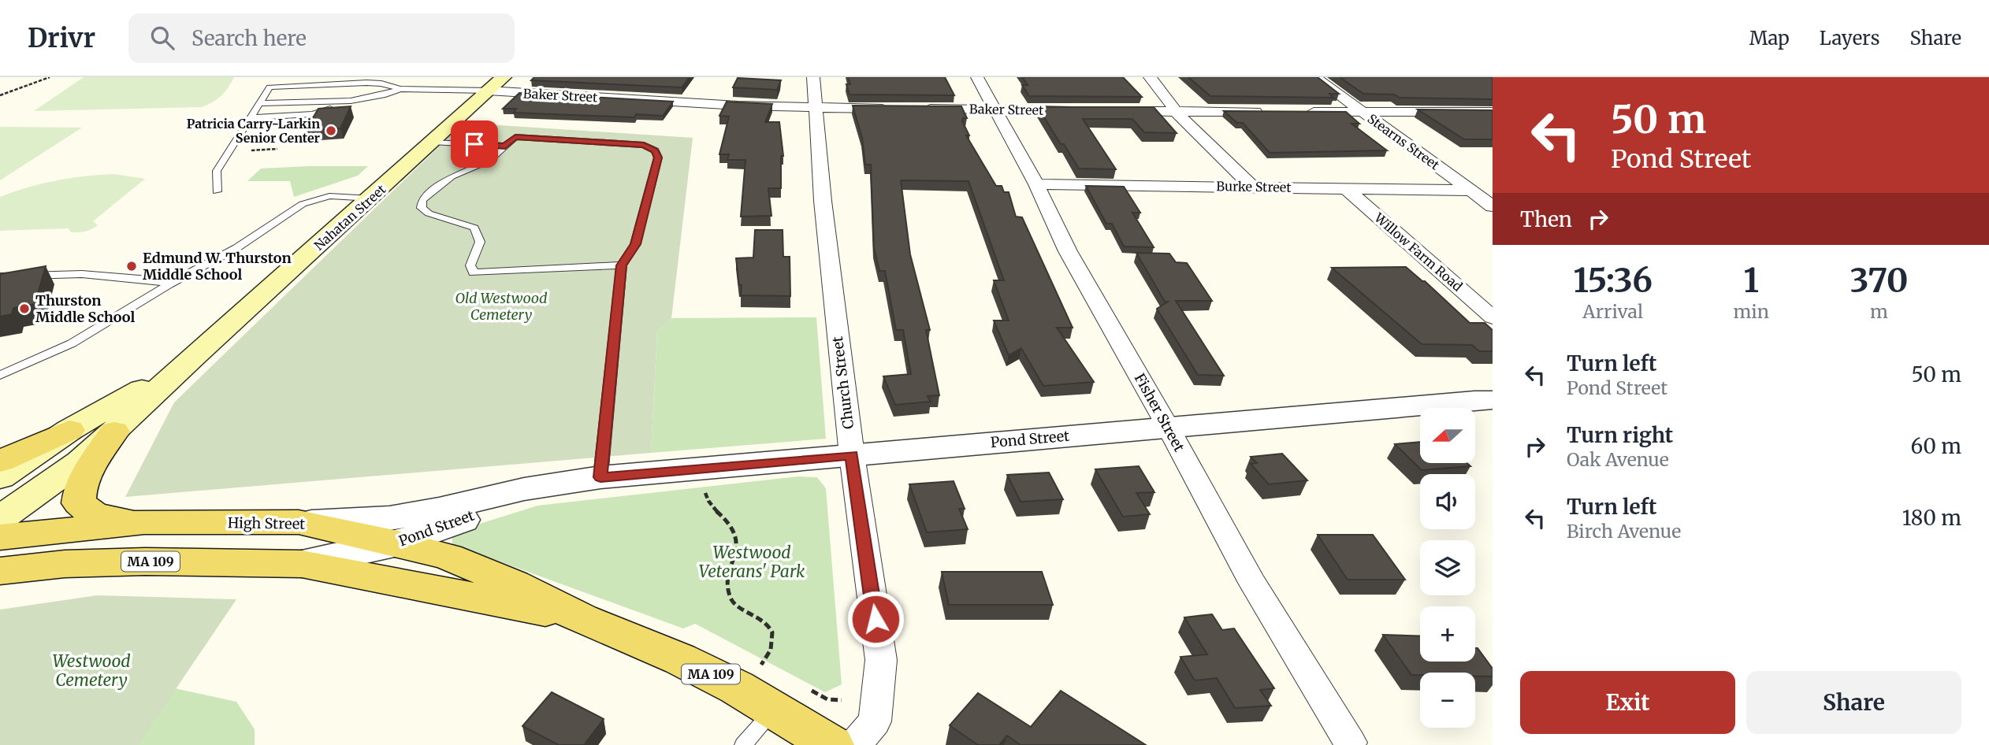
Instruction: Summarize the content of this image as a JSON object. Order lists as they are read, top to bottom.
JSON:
{
  "streets": {
    "main road": ["Nahatan Street", "High Street", "MA 109"],
    "street": [
      "Baker Street",
      "Stearns Street",
      "Burke Street",
      "Willow Farm Road",
      "Church Street",
      "Fisher Street",
      "Pond Street"
    ]
  },
  "crossings": [
    ["Baker Street", "Nahatan Street"],
    ["Baker Street", "Church Street"],
    ["Baker Street", "Fisher Street"],
    ["Stearns Street", "Burke Street"],
    ["Burke Street", "Willow Farm Road"],
    ["Burke Street", "Fisher Street"],
    ["Church Street", "Pond Street"],
    ["Fisher Street", "Pond Street"],
    ["Pond Street", "High Street"]
  ],
  "parks": ["Old Westwood Cemetery", "Westwood Veterans' Park", "Westwood Cemetery"],
  "places": ["Patricia Carry-Larkin Senior Center", "Edmund W. Thurston Middle School", "Thurston Middle School"],
  "north": "left",
  "page": {
    "header": "Drivr",
    "search": "Search here",
    "nav": ["Map", "Layers", "Share"],
    "turn": ["50 m", "Pond Street"],
    "then": "Then",
    "eta": [
      "15:36",
      "Arrival",
      "1",
      "min",
      "370",
      "m"
    ],
    "list": [
      {
        "name": "Turn left",
        "note": "Pond Street",
        "value": "50 m"
      },
      {
        "name": "Turn right",
        "note": "Oak Avenue",
        "value": "60 m"
      },
      {
        "name": "Turn left",
        "note": "Birch Avenue",
        "value": "180 m"
      }
    ],
    "map_buttons": ["+", "−"],
    "buttons": ["Exit", "Share"]
  }
}
